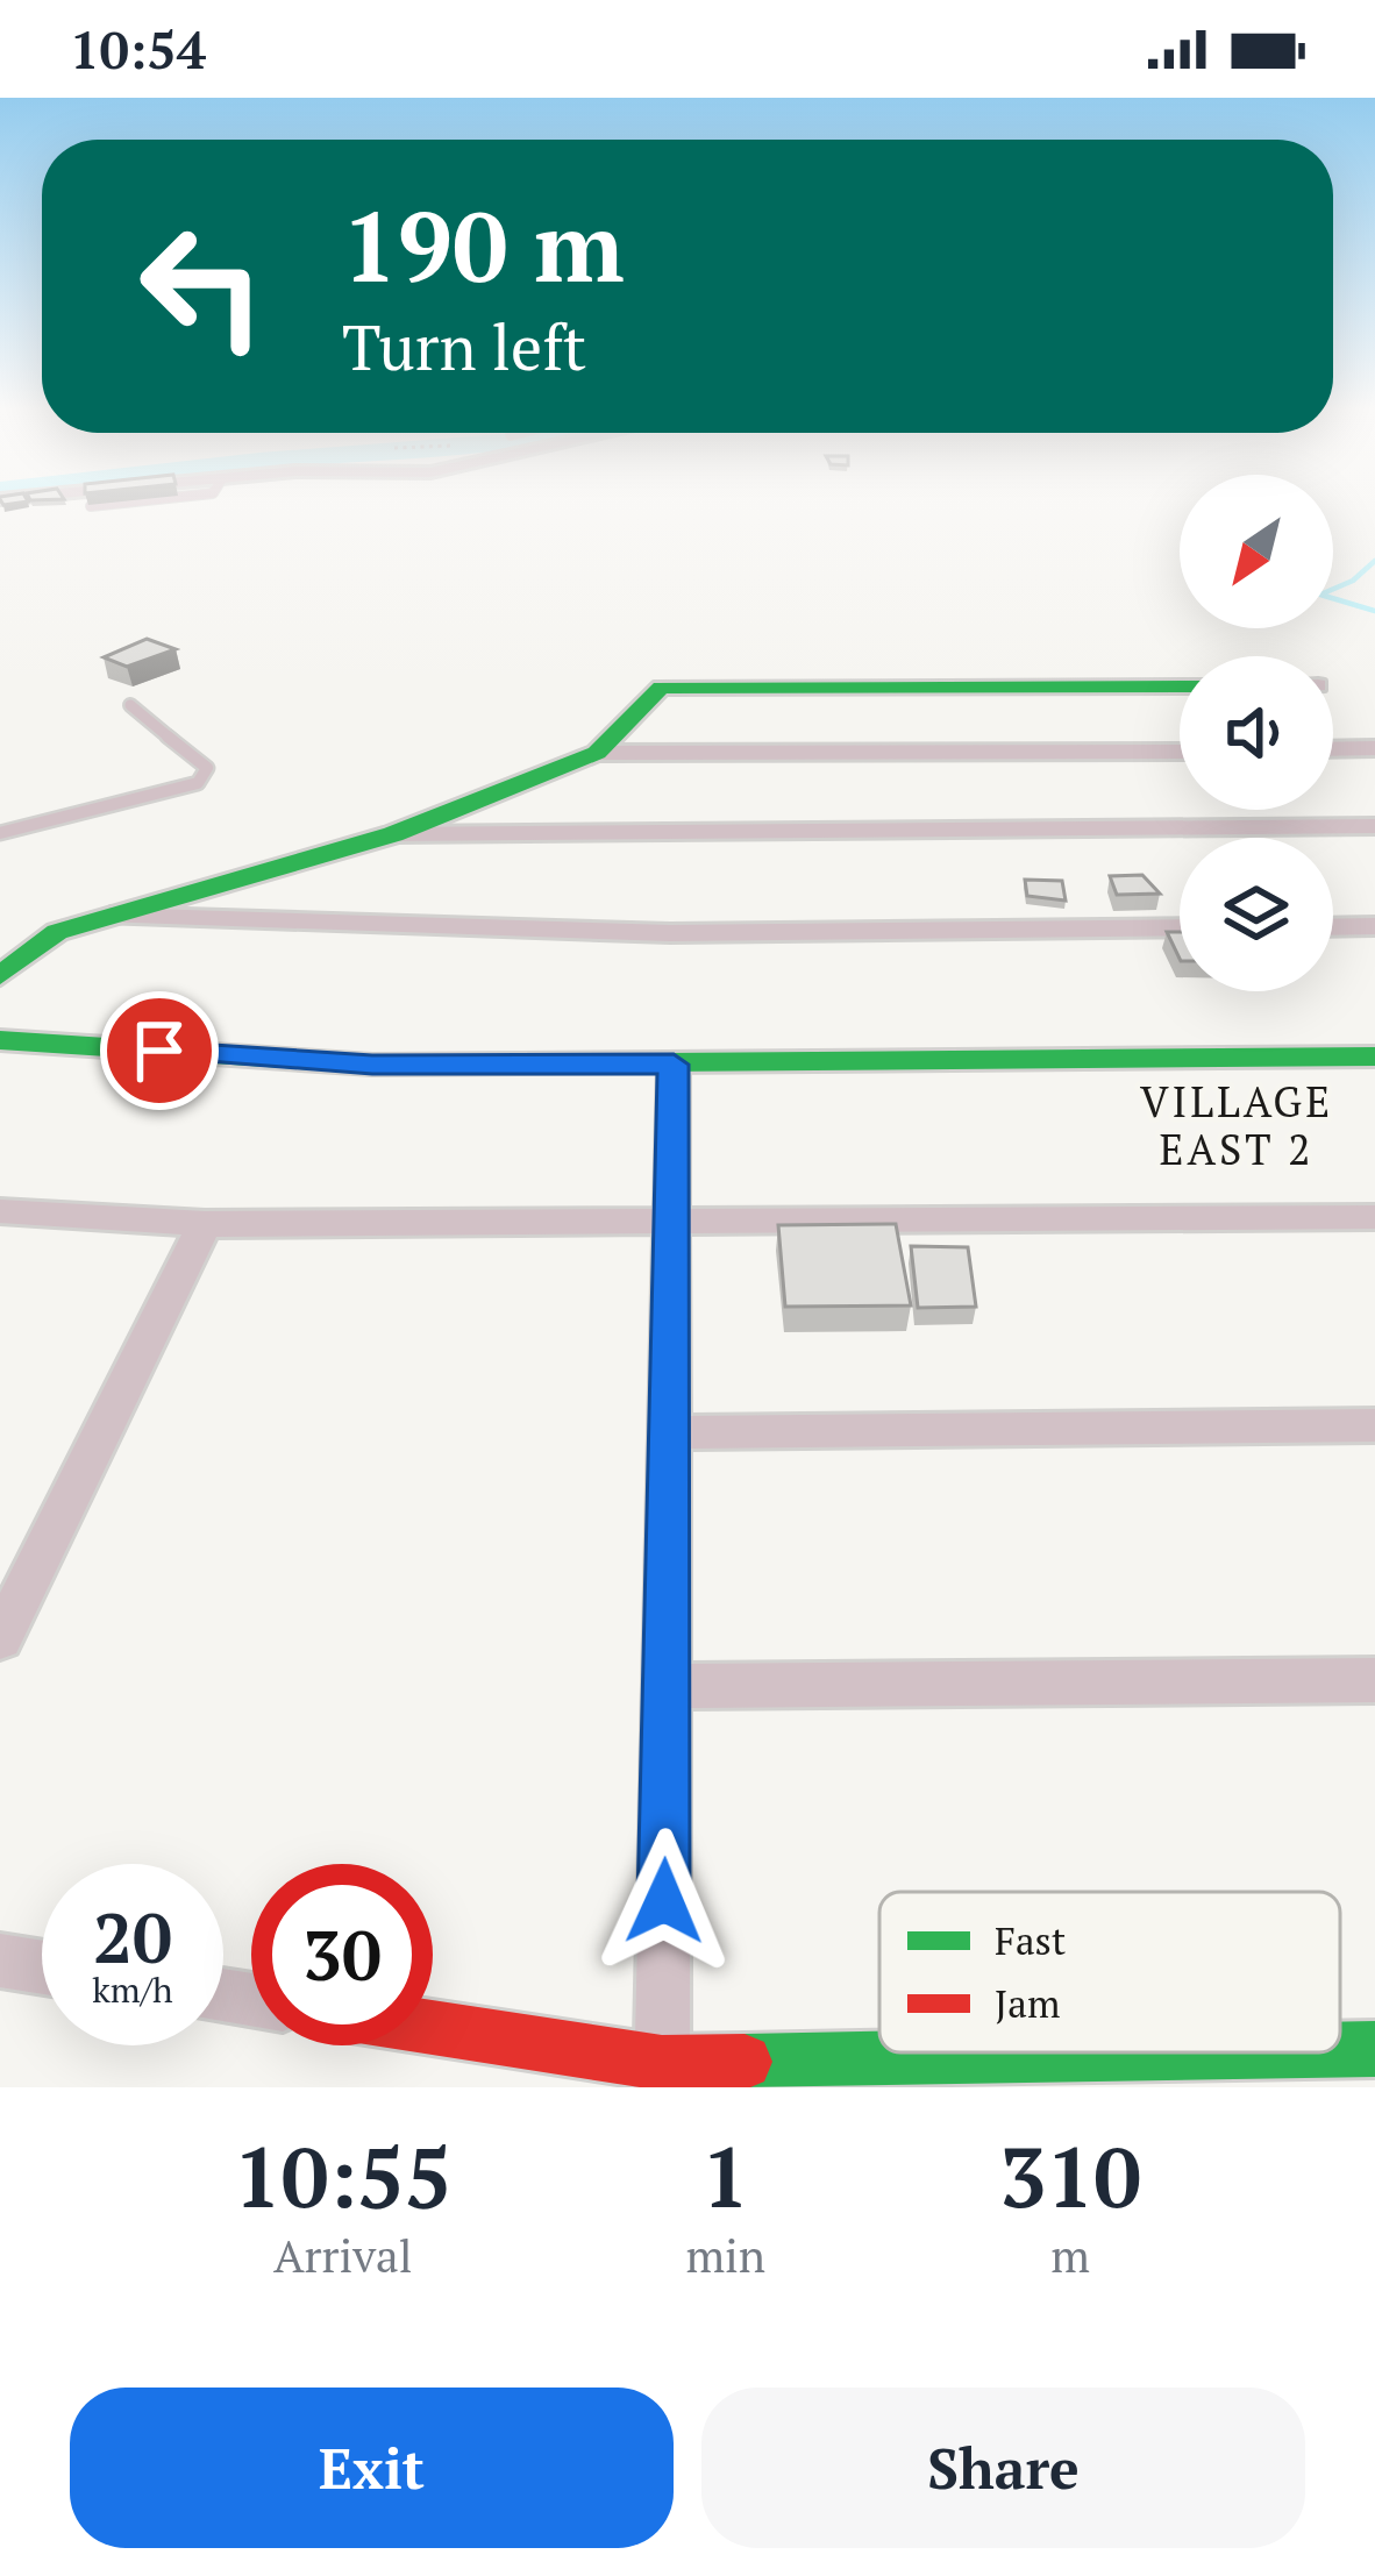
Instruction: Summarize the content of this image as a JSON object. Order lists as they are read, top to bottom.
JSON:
{
  "districts": ["VILLAGE EAST 2"],
  "legend": ["Fast", "Jam"],
  "north": "bottom left",
  "page": {
    "status": "10:54",
    "turn": ["190 m", "Turn left"],
    "speed": "20 km/h",
    "limit": "30",
    "eta": [
      "10:55",
      "Arrival",
      "1",
      "min",
      "310",
      "m"
    ],
    "buttons": ["Exit", "Share"]
  }
}
